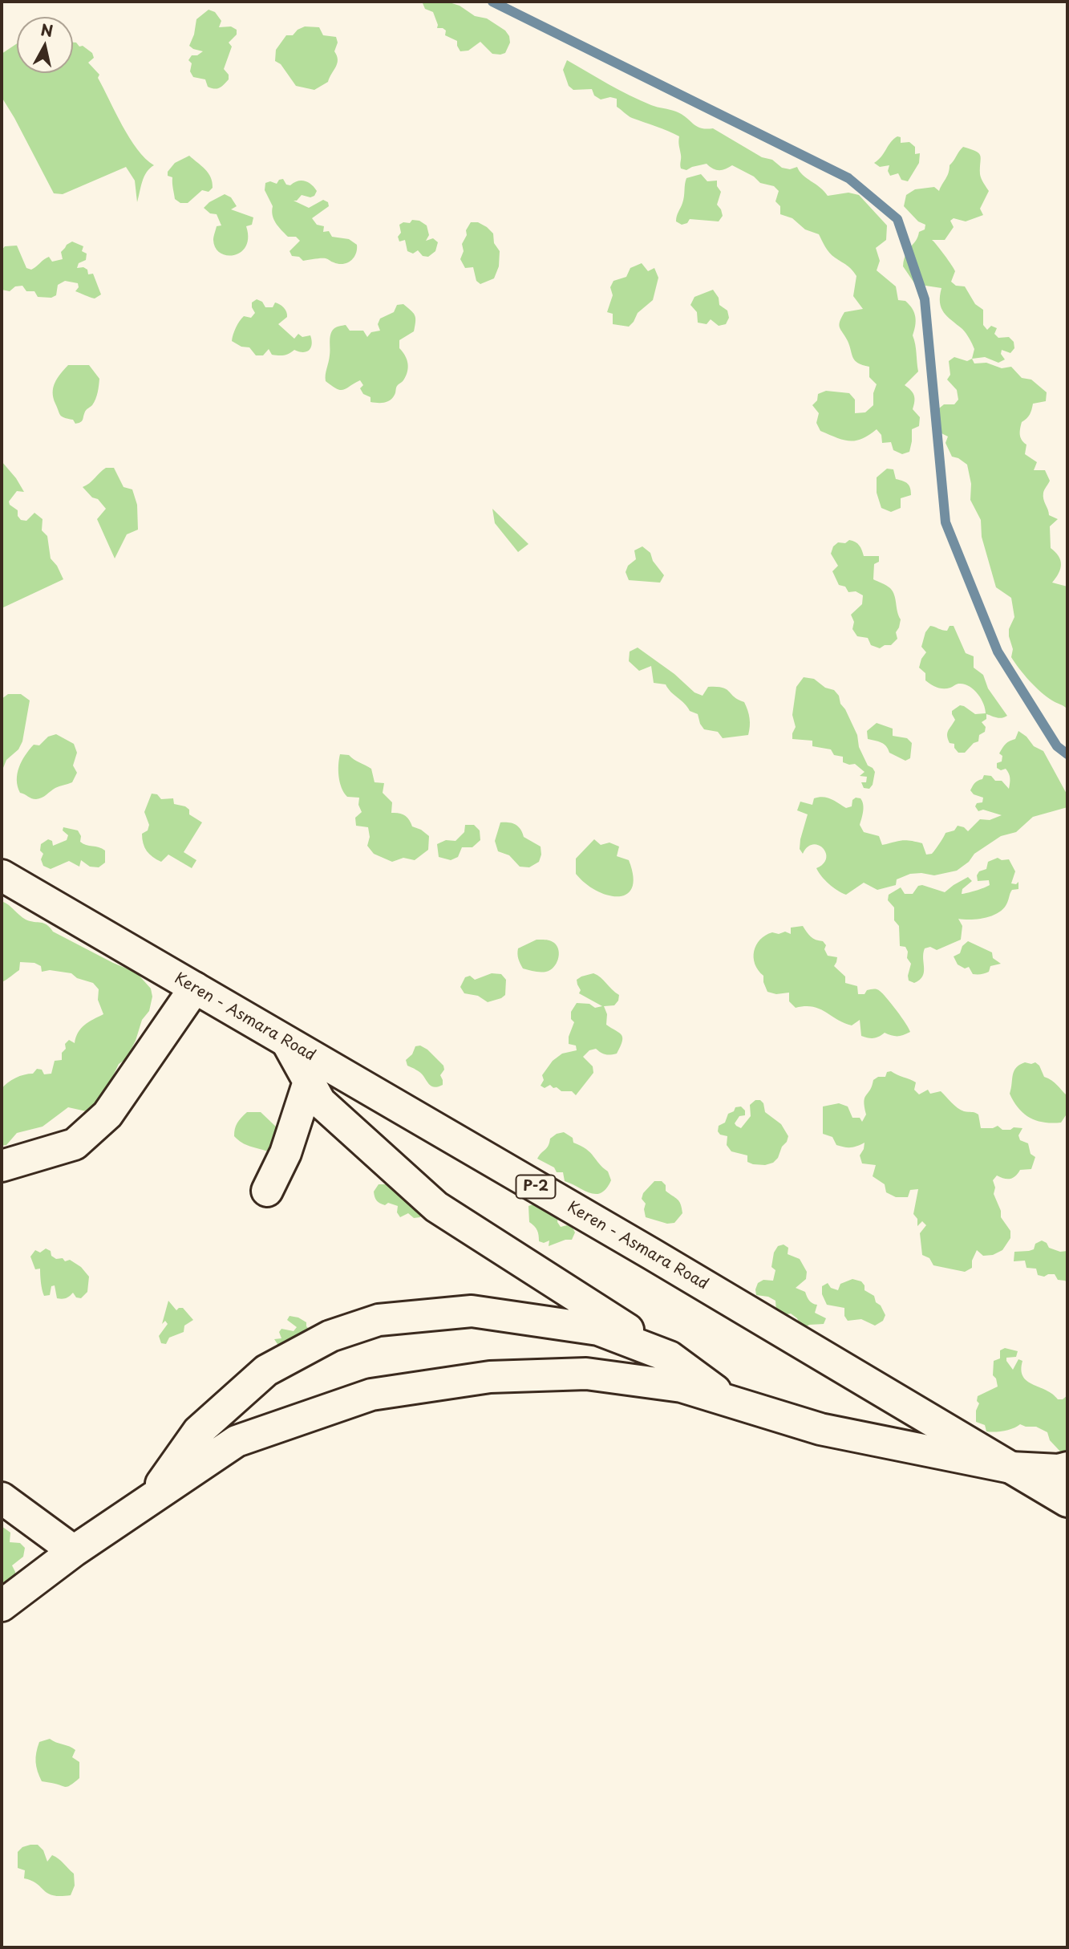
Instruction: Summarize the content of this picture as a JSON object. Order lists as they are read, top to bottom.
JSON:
{
  "streets": {
    "main road": ["Keren - Asmara Road", "P-2"]
  },
  "north": "top"
}
